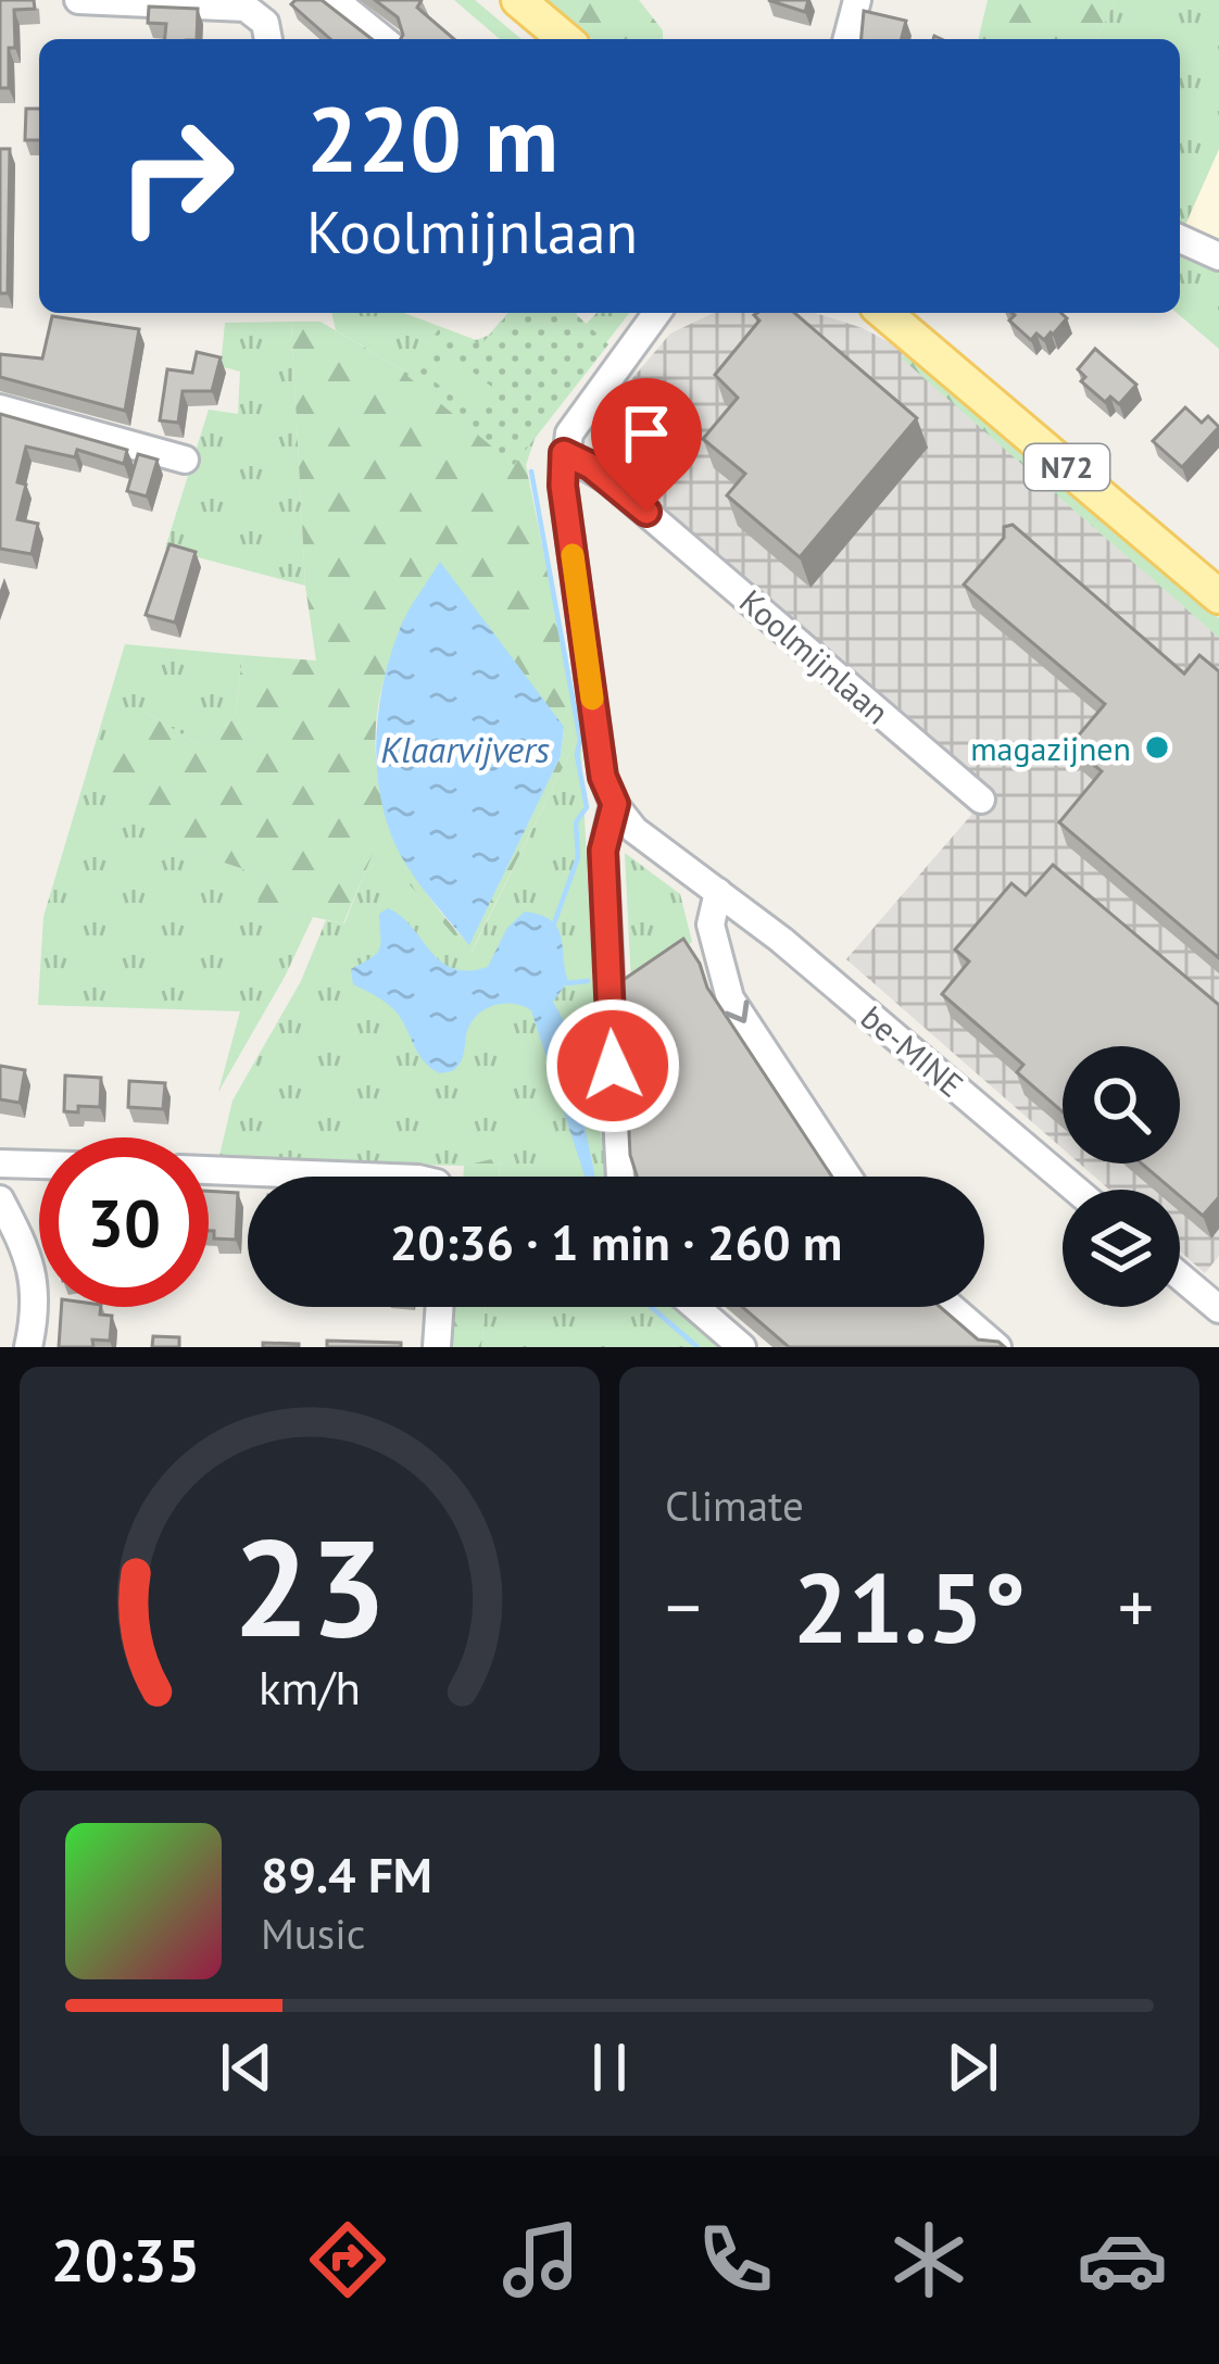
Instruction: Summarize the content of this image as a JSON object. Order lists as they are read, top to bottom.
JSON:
{
  "streets": {
    "main road": ["N72"],
    "street": ["Koolmijnlaan", "be-MINE"]
  },
  "water": ["Klaarvijvers"],
  "places": ["magazijnen"],
  "page": {
    "turn": ["220 m", "Koolmijnlaan"],
    "limit": "30",
    "trip": "20:36 · 1 min · 260 m",
    "tile": "Climate",
    "heat": ["−", "21.5°", "+"],
    "song": ["89.4 FM", "Music"],
    "tabs": "20:35",
    "gauge": ["23", "km/h"]
  }
}
